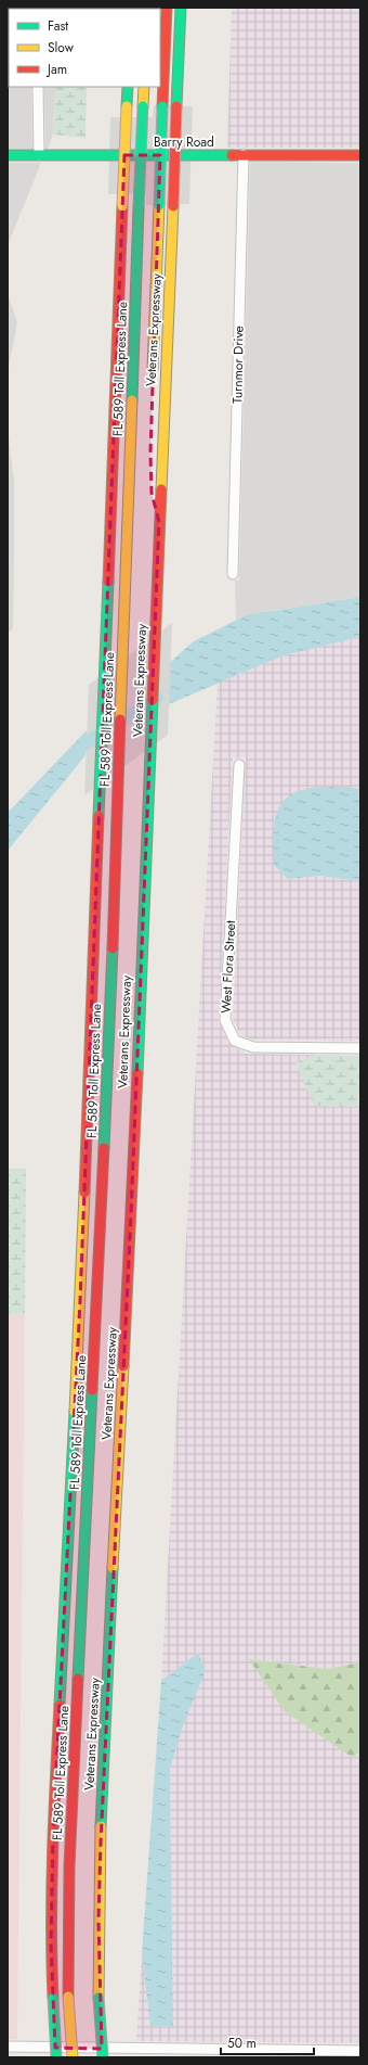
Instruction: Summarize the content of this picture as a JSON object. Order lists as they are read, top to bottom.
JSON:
{
  "streets": {
    "main road": ["Barry Road", "Veterans Expressway", "FL 589 Toll Express Lane"],
    "street": ["Turnmor Drive", "West Flora Street"]
  },
  "crossings": [
    ["Barry Road", "Turnmor Drive"]
  ],
  "legend": ["Fast", "Slow", "Jam"],
  "scale_bar": "50 m"
}
